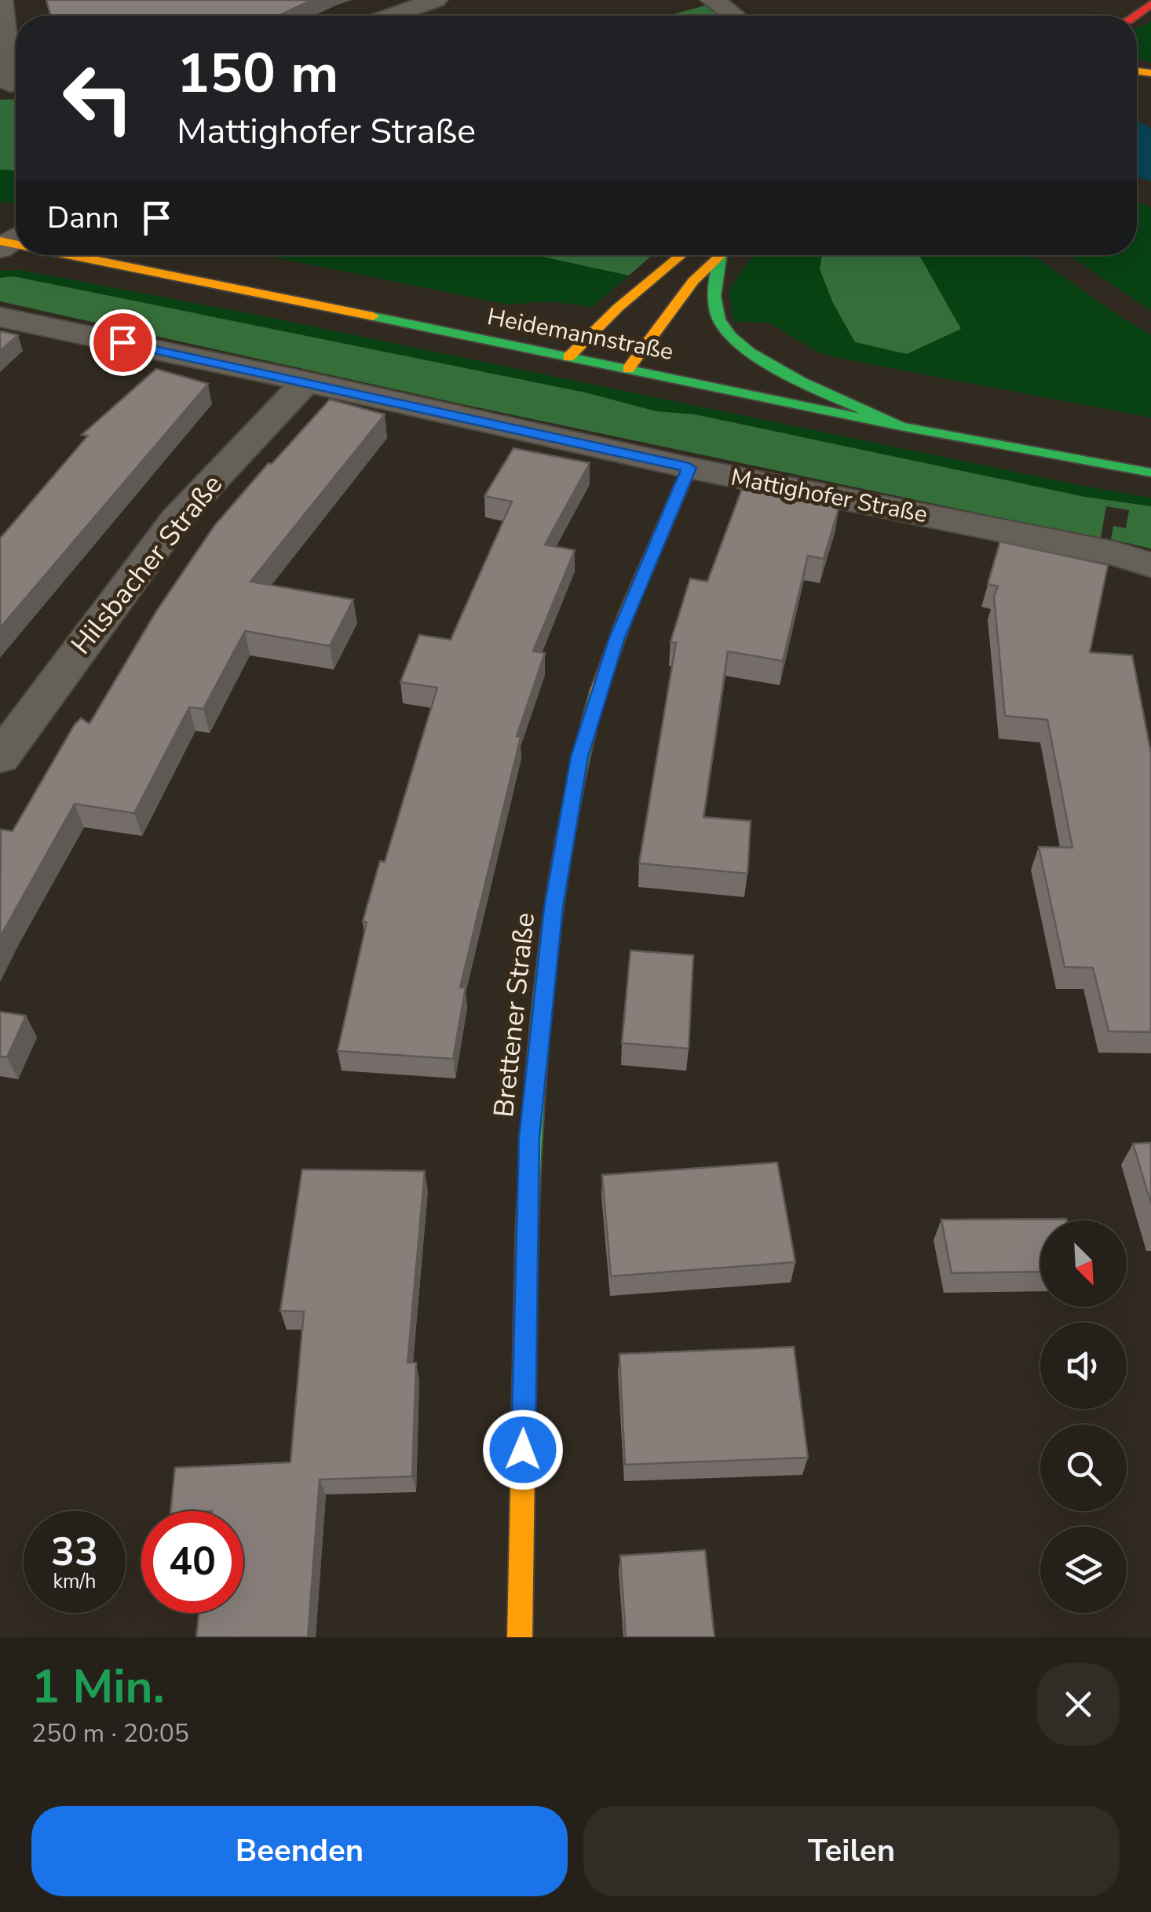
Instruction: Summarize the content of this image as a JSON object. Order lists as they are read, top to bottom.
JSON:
{
  "streets": {
    "main road": ["Heidemannstraße", "Brettener Straße"],
    "street": ["Mattighofer Straße", "Hilsbacher Straße"]
  },
  "crossings": [
    ["Mattighofer Straße", "Hilsbacher Straße"],
    ["Mattighofer Straße", "Brettener Straße"]
  ],
  "north": "bottom right",
  "page": {
    "turn": ["150 m", "Mattighofer Straße"],
    "then": "Dann",
    "speed": "33 km/h",
    "limit": "40",
    "heading": ["1 Min.", "250 m · 20:05"],
    "buttons": ["Beenden", "Teilen"]
  }
}
